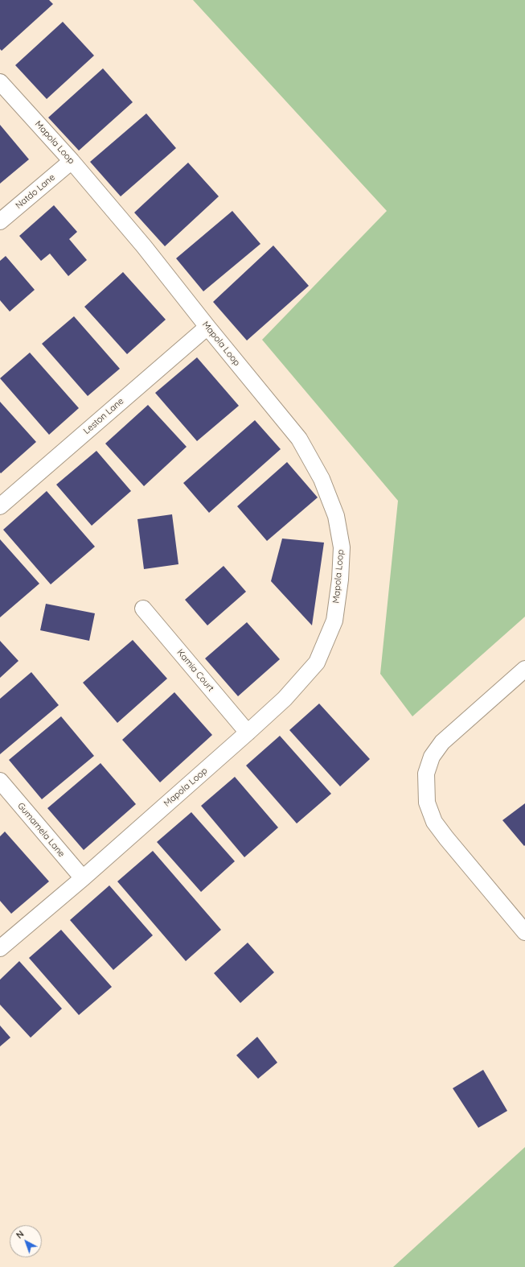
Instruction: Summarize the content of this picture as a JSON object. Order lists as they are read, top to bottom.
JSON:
{
  "streets": {
    "street": [
      "Mapola Loop",
      "Natdo Lane",
      "Leston Lane",
      "Kamia Court",
      "Gumamela Lane"
    ]
  },
  "crossings": [
    ["Mapola Loop", "Natdo Lane"],
    ["Mapola Loop", "Leston Lane"],
    ["Mapola Loop", "Kamia Court"],
    ["Mapola Loop", "Gumamela Lane"]
  ],
  "north": "top left"
}
